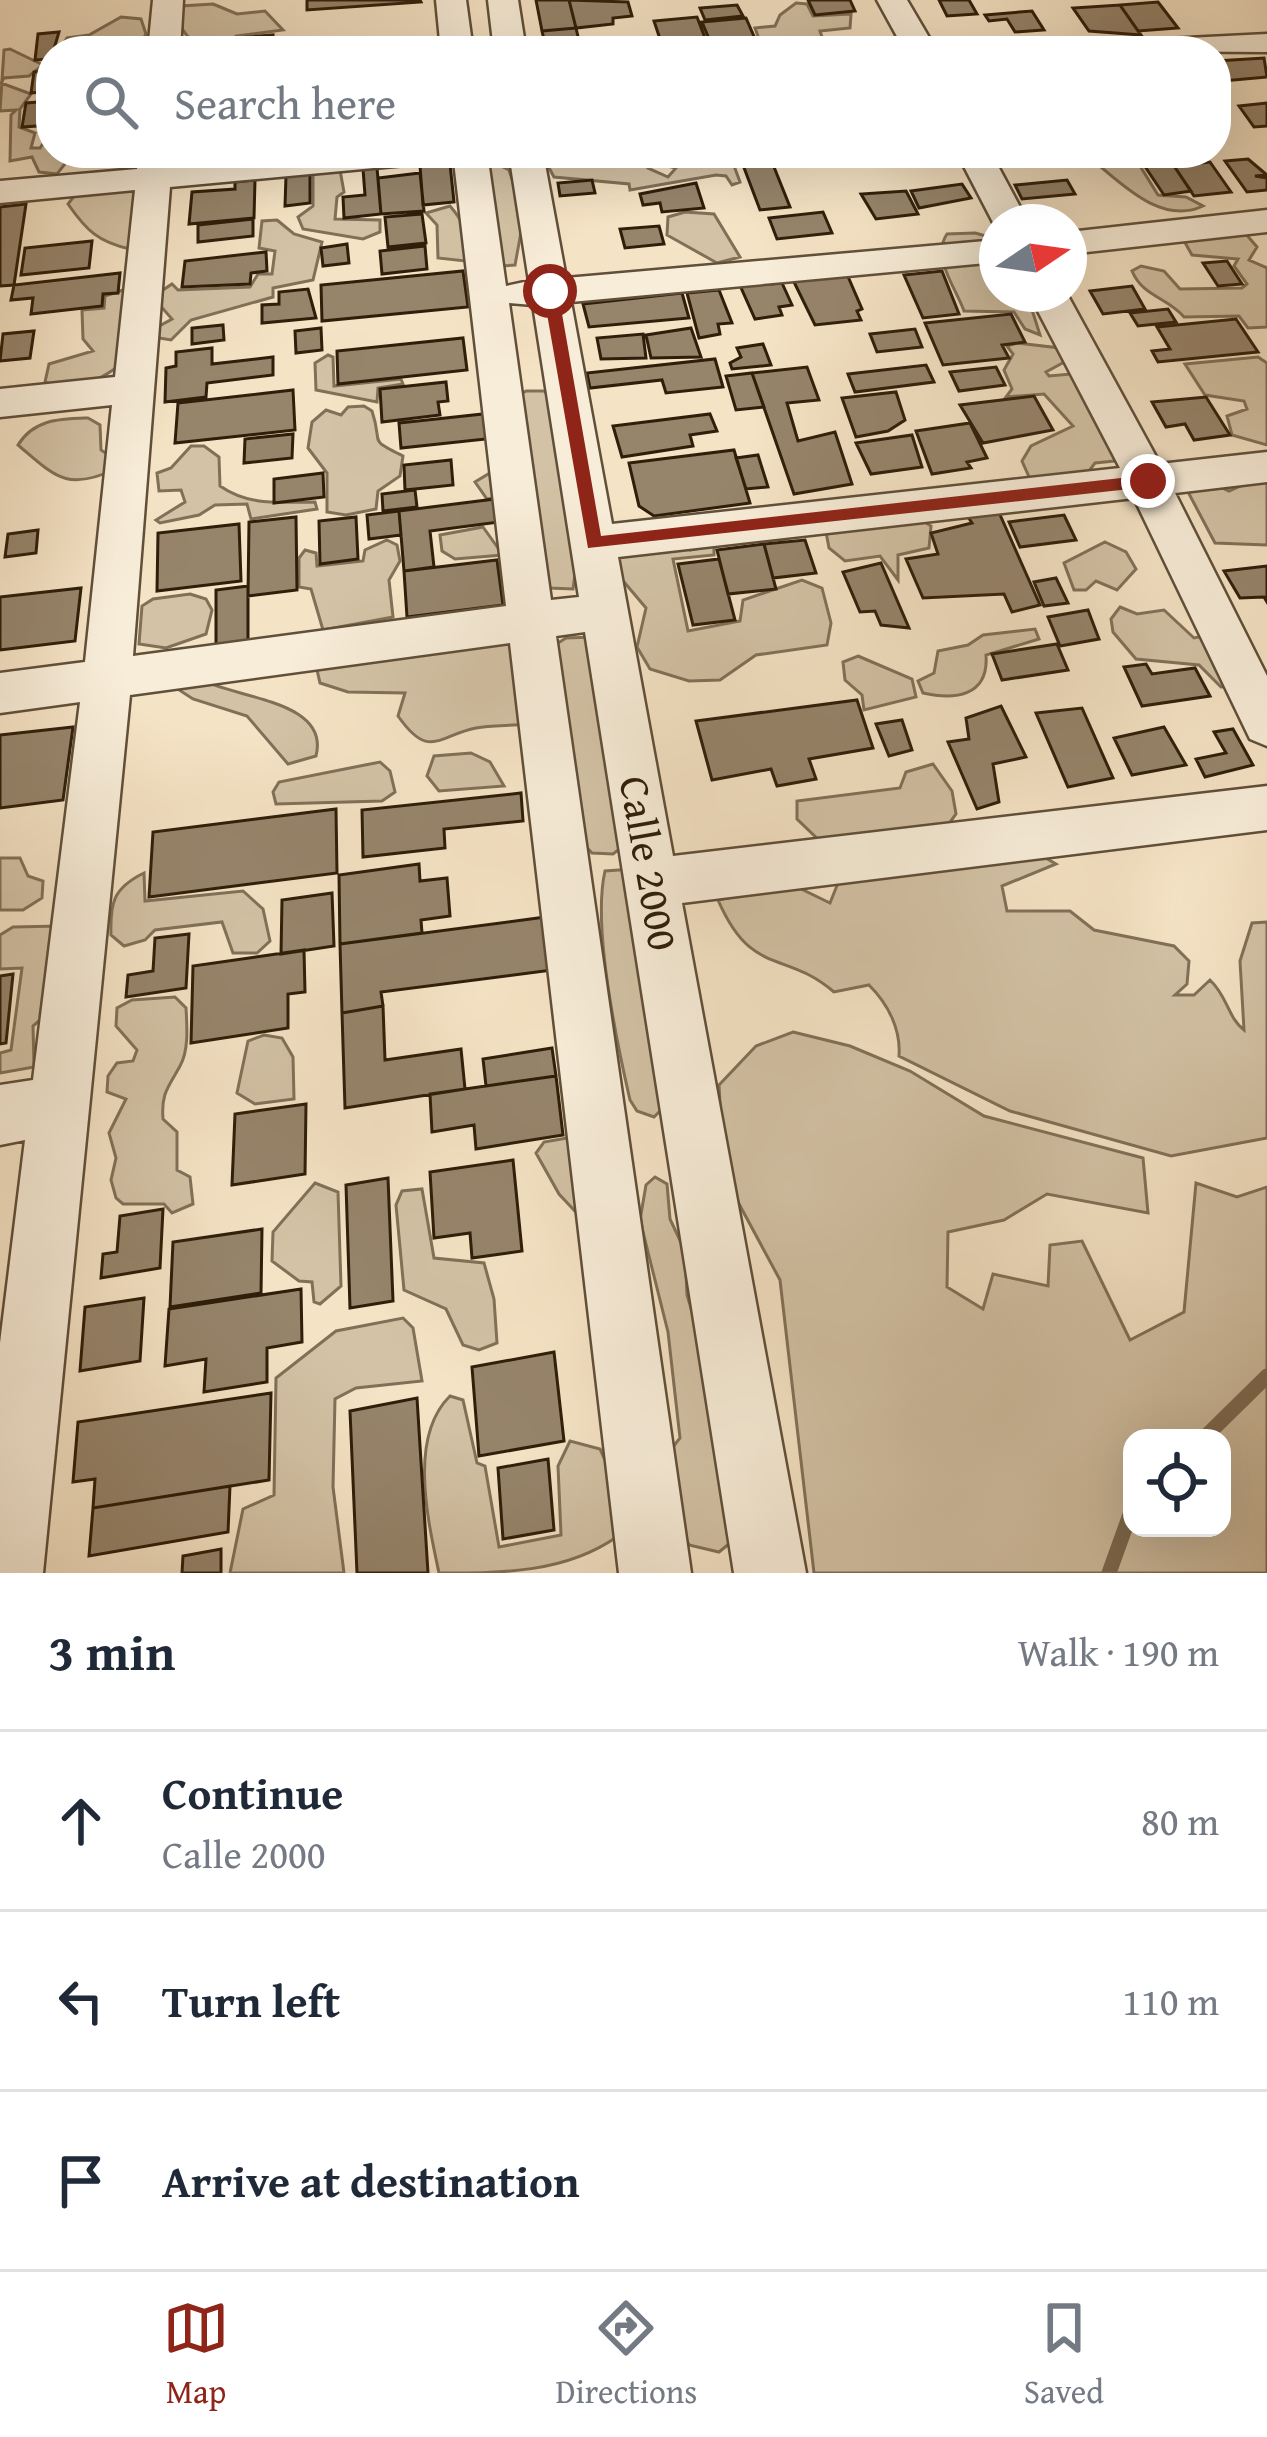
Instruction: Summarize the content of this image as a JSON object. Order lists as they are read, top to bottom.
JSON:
{
  "streets": {
    "street": ["Calle 2000"]
  },
  "north": "right",
  "page": {
    "search": "Search here",
    "heading": ["3 min", "Walk · 190 m"],
    "list": [
      ["Continue", "Calle 2000", "80 m"],
      ["Turn left", "110 m"],
      "Arrive at destination"
    ],
    "nav": ["Map", "Directions", "Saved"]
  }
}
